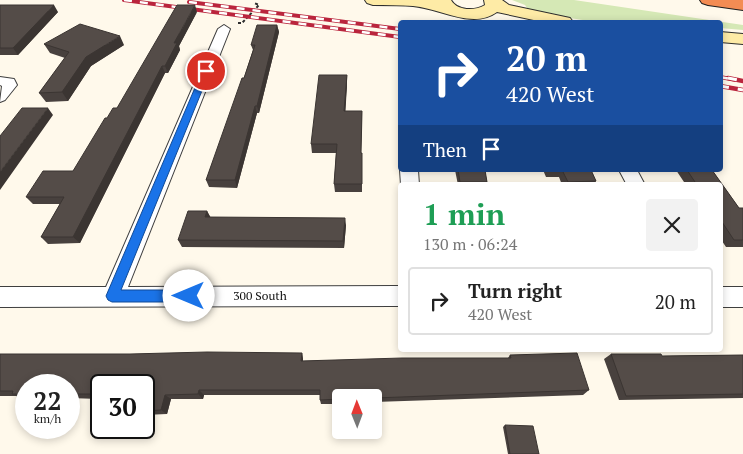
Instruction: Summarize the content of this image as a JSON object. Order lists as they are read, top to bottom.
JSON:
{
  "streets": {
    "street": ["300 South"]
  },
  "north": "top",
  "page": {
    "turn": ["20 m", "420 West"],
    "then": "Then",
    "heading": ["1 min", "130 m · 06:24"],
    "list": [
      {
        "name": "Turn right",
        "note": "420 West",
        "value": "20 m"
      }
    ],
    "speed": "22 km/h",
    "limit": "30"
  }
}
